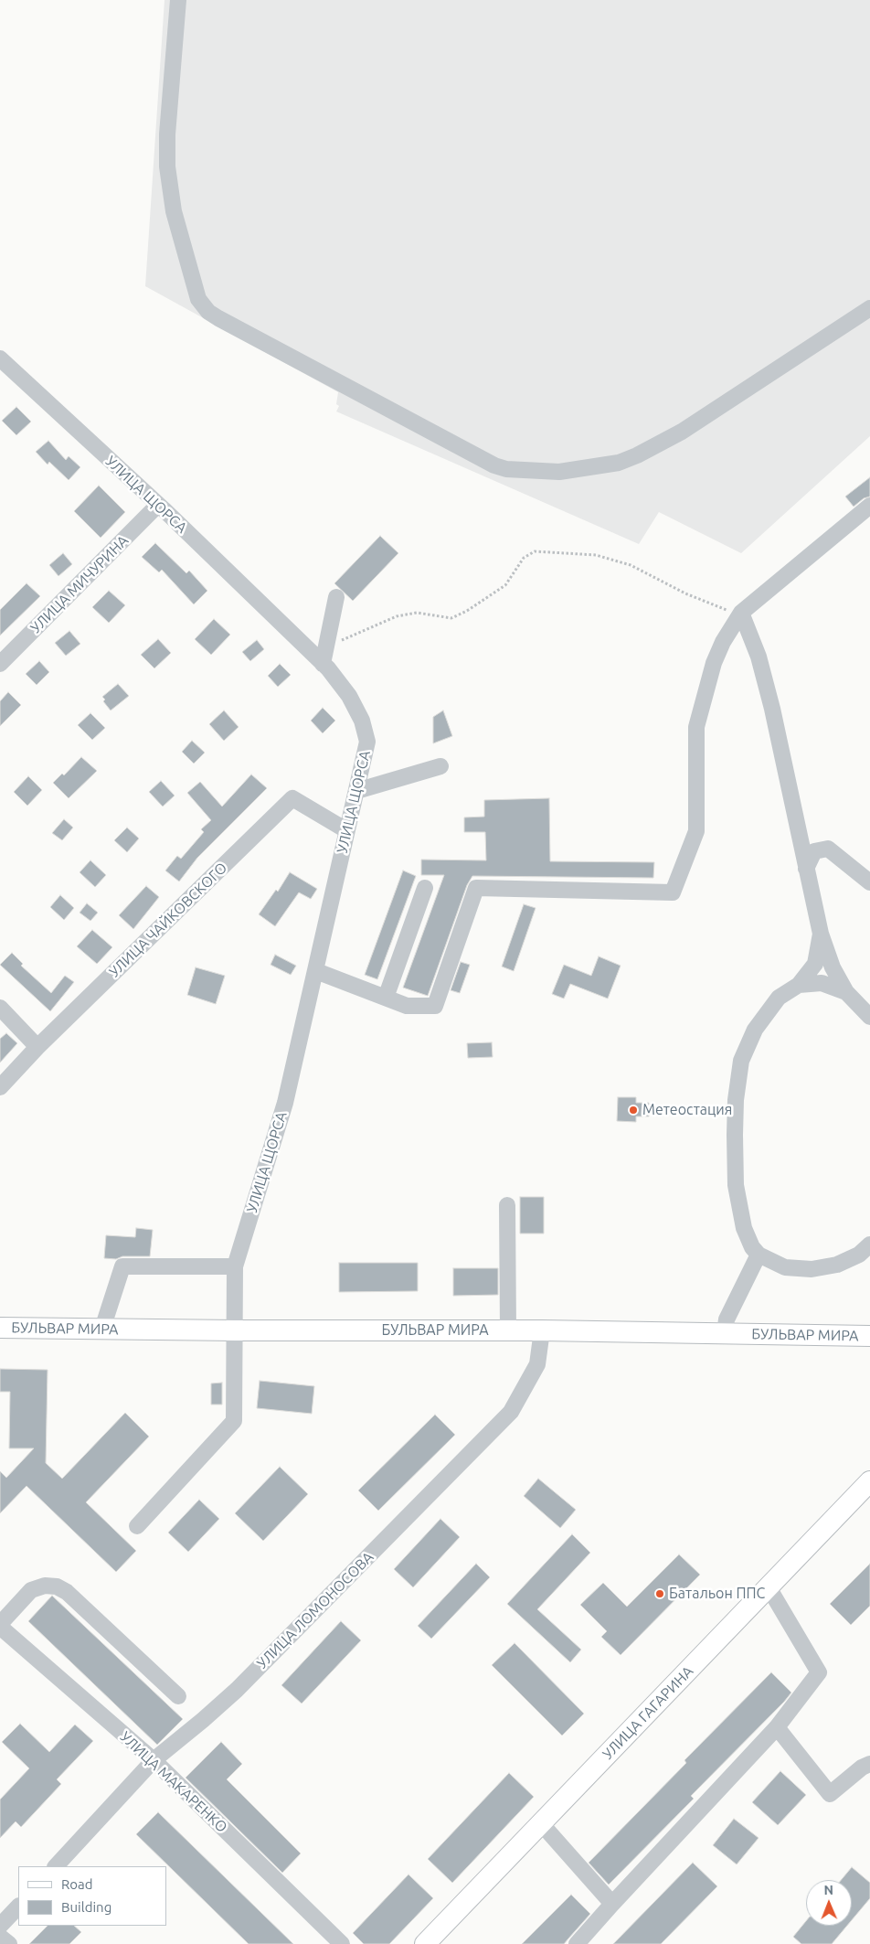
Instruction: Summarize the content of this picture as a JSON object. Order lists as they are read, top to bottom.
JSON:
{
  "streets": {
    "main road": ["БУЛЬВАР МИРА", "УЛИЦА ГАГАРИНА"],
    "street": [
      "УЛИЦА ЩОРСА",
      "УЛИЦА МИЧУРИНА",
      "УЛИЦА ЧАЙКОВСКОГО",
      "УЛИЦА ЛОМОНОСОВА",
      "УЛИЦА МАКАРЕНКО"
    ]
  },
  "crossings": [
    ["УЛИЦА ЩОРСА", "УЛИЦА МИЧУРИНА"],
    ["УЛИЦА ЩОРСА", "УЛИЦА ЧАЙКОВСКОГО"],
    ["УЛИЦА ЩОРСА", "БУЛЬВАР МИРА"],
    ["БУЛЬВАР МИРА", "УЛИЦА ЛОМОНОСОВА"],
    ["УЛИЦА ЛОМОНОСОВА", "УЛИЦА МАКАРЕНКО"]
  ],
  "places": ["Метеостация", "Батальон ППС"],
  "legend": ["Road", "Building"],
  "north": "top"
}
